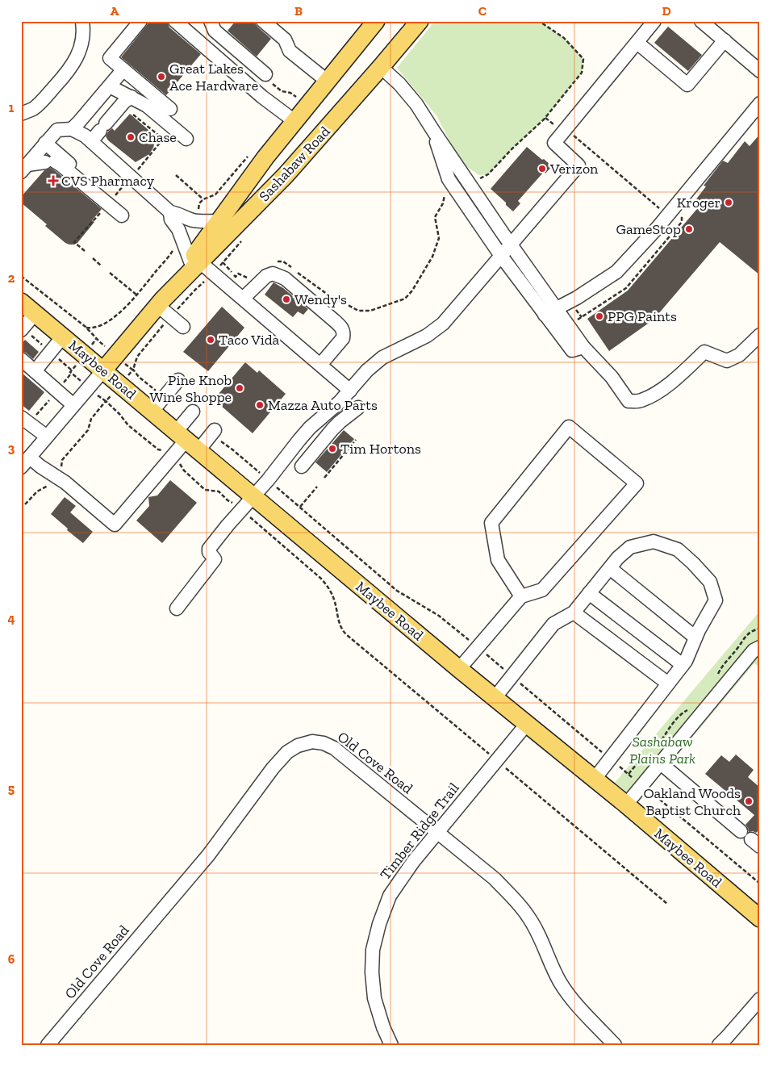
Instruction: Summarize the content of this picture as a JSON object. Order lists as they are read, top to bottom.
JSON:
{
  "streets": {
    "main road": ["Sashabaw Road", "Maybee Road"],
    "street": ["Old Cove Road", "Timber Ridge Trail"]
  },
  "crossings": [
    ["Sashabaw Road", "Maybee Road"],
    ["Maybee Road", "Timber Ridge Trail"],
    ["Old Cove Road", "Timber Ridge Trail"]
  ],
  "parks": ["Sashabaw Plains Park"],
  "places": {
    "other": [
      "Great Lakes Ace Hardware",
      "Chase",
      "Verizon",
      "Kroger",
      "GameStop",
      "Wendy's",
      "PPG Paints",
      "Taco Vida",
      "Pine Knob Wine Shoppe",
      "Mazza Auto Parts",
      "Tim Hortons",
      "Oakland Woods Baptist Church"
    ],
    "health": ["CVS Pharmacy"]
  },
  "grid": {
    "columns": [
      "A",
      "B",
      "C",
      "D"
    ],
    "rows": [
      "1",
      "2",
      "3",
      "4",
      "5",
      "6"
    ]
  }
}
